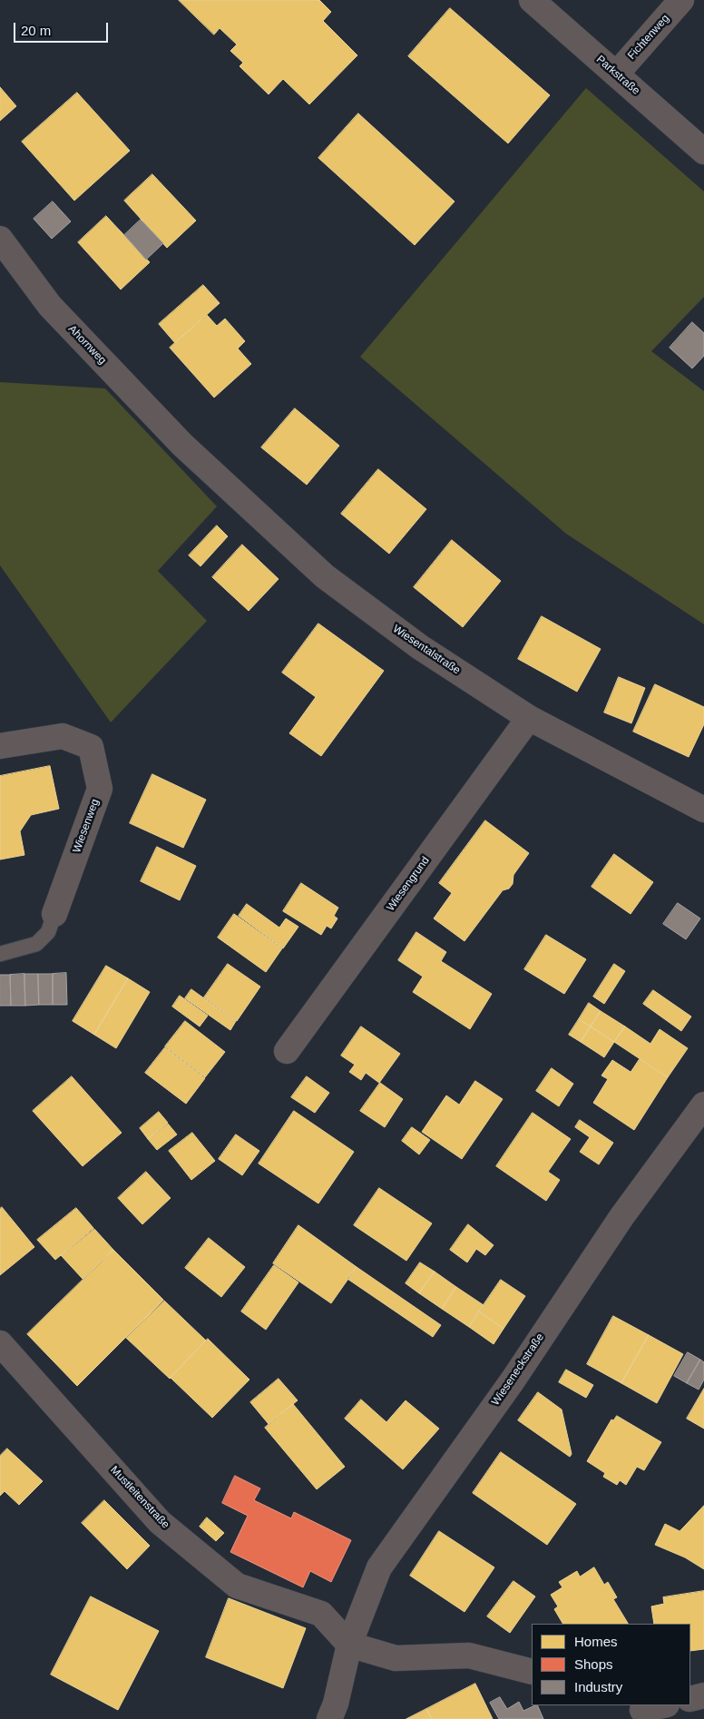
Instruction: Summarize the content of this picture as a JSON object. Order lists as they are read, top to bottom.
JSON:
{
  "streets": {
    "street": [
      "Fichtenweg",
      "Parkstraße",
      "Ahornweg",
      "Wiesentalstraße",
      "Wiesenweg",
      "Wiesengrund",
      "Wieseneckstraße",
      "Mustleitenstraße"
    ]
  },
  "crossings": [
    ["Fichtenweg", "Parkstraße"],
    ["Ahornweg", "Wiesentalstraße"],
    ["Wiesentalstraße", "Wiesengrund"],
    ["Wieseneckstraße", "Mustleitenstraße"]
  ],
  "legend": ["Homes", "Shops", "Industry"],
  "scale_bar": "20 m"
}
